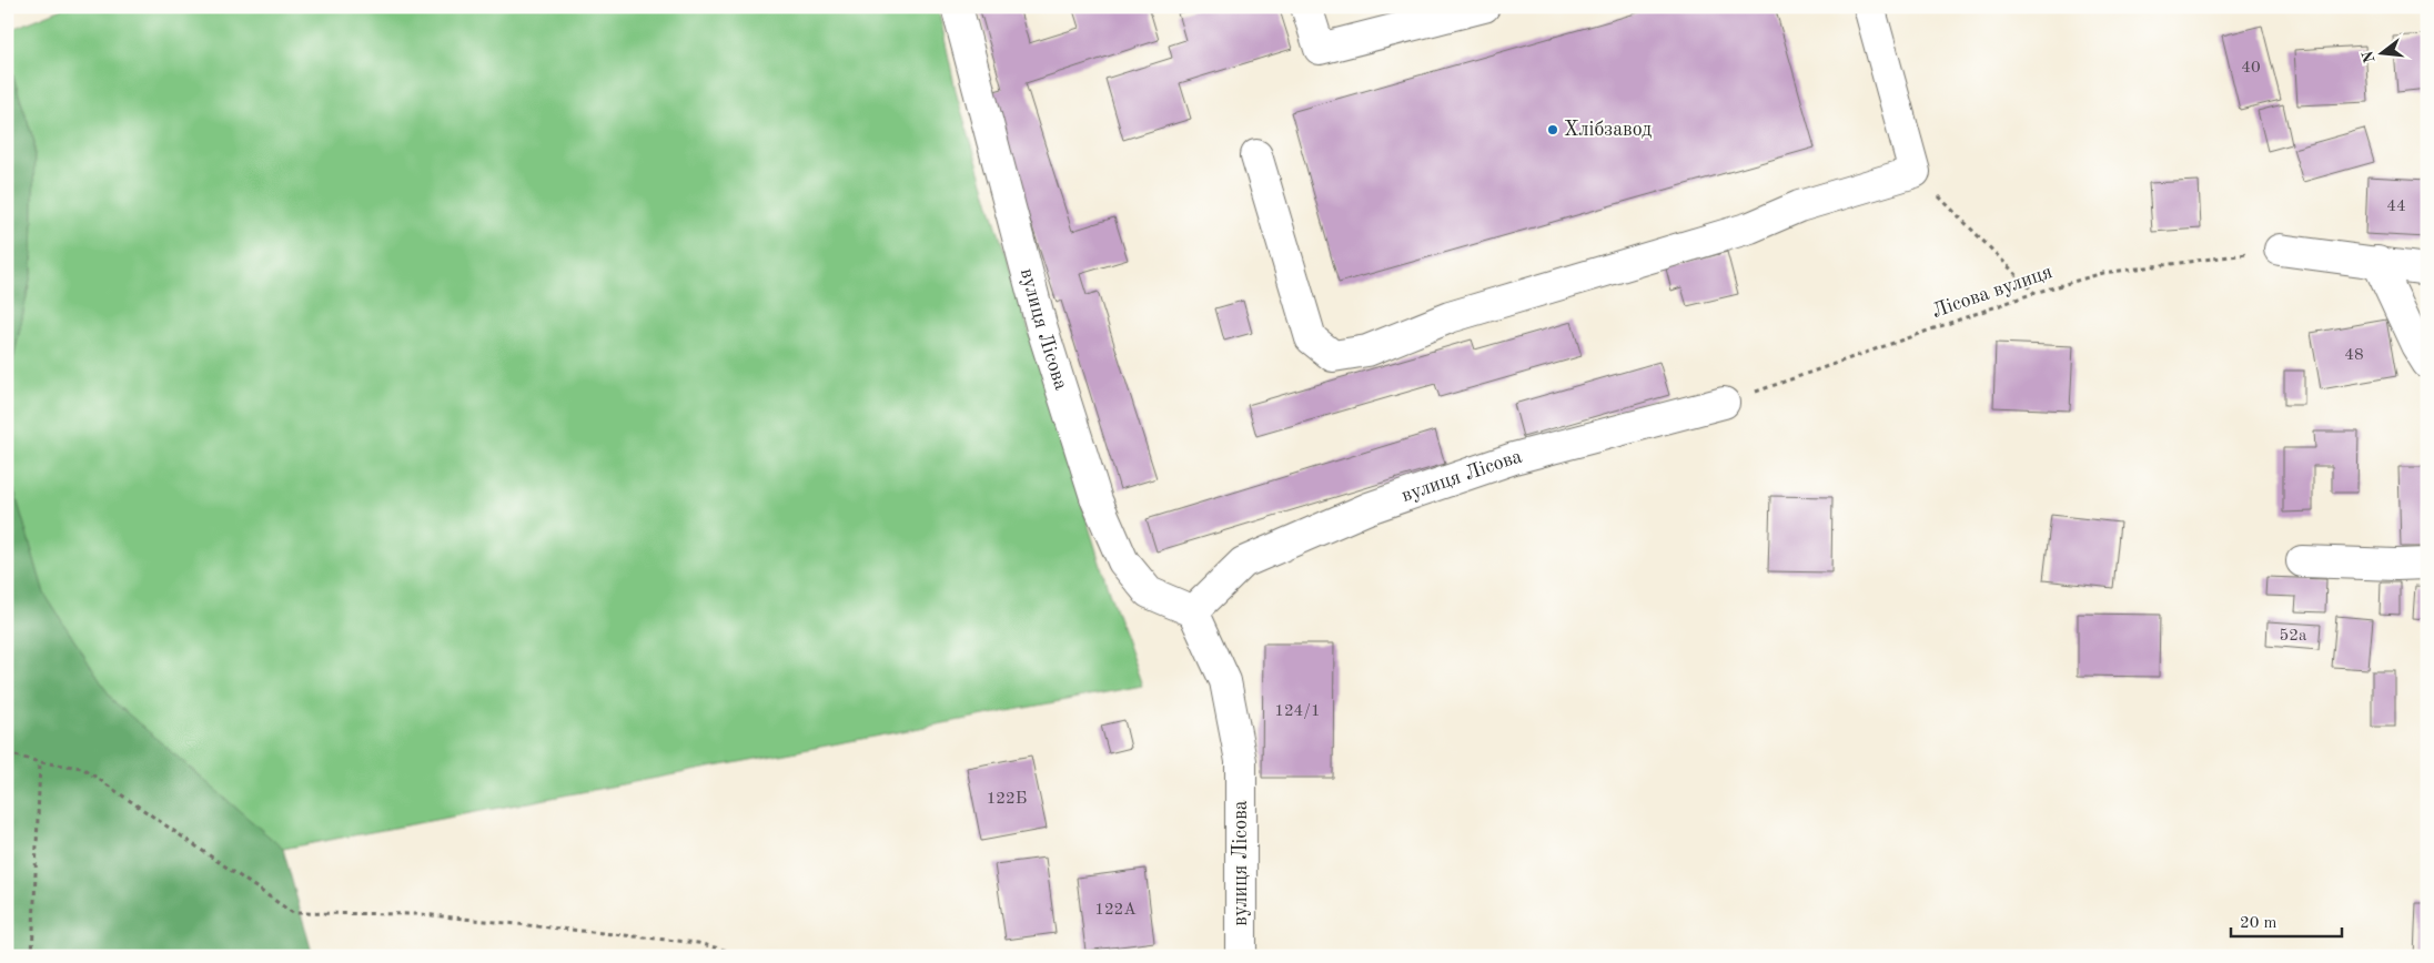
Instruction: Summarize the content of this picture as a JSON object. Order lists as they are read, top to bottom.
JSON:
{
  "streets": {
    "street": ["вулиця Лісова"],
    "path": ["Лісова вулиця"]
  },
  "crossings": [
    ["Лісова вулиця", "вулиця Лісова"]
  ],
  "places": ["Хлібзавод"],
  "house_numbers": [
    "40",
    "44",
    "48",
    "52а",
    "124/1",
    "122Б",
    "122А"
  ],
  "scale_bar": "20 m",
  "north": "left"
}
